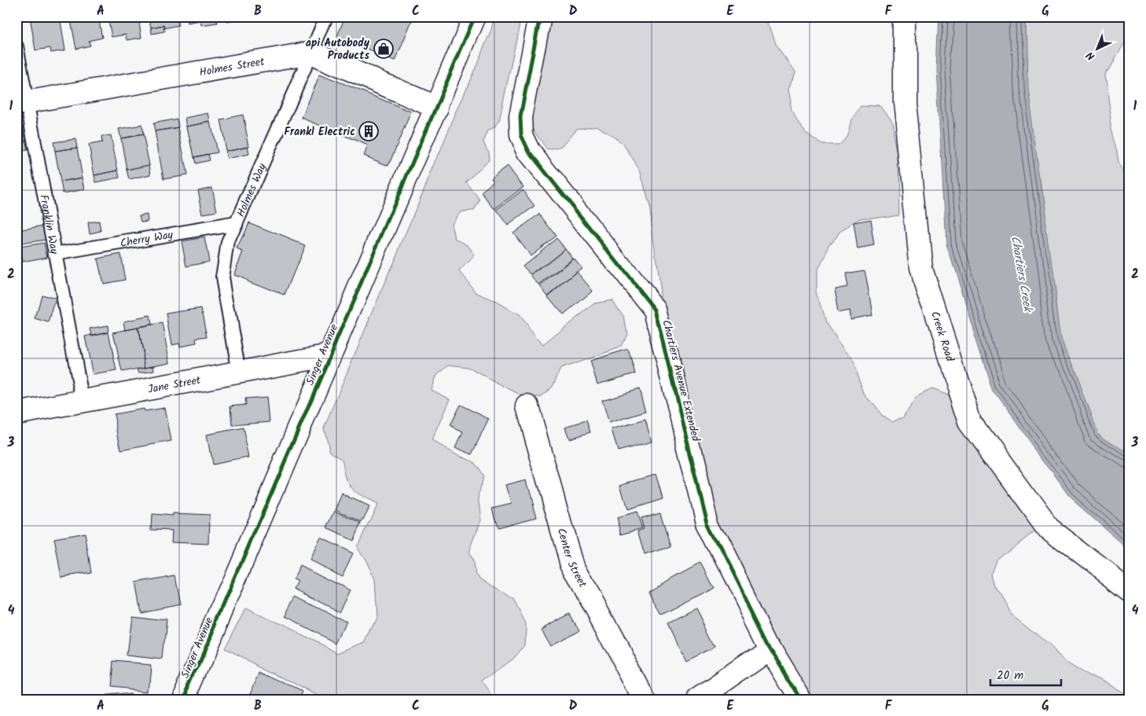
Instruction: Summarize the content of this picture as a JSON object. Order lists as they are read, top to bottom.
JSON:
{
  "streets": {
    "street": [
      "Holmes Street",
      "Creek Road",
      "Singer Avenue",
      "Chartiers Avenue Extended",
      "Jane Street",
      "Center Street"
    ],
    "lane": ["Holmes Way", "Franklin Way", "Cherry Way"]
  },
  "crossings": [
    ["Holmes Street", "Holmes Way"],
    ["Holmes Street", "Franklin Way"],
    ["Holmes Way", "Cherry Way"],
    ["Holmes Way", "Jane Street"],
    ["Franklin Way", "Cherry Way"],
    ["Franklin Way", "Jane Street"],
    ["Singer Avenue", "Jane Street"]
  ],
  "water": ["Chartiers Creek"],
  "places": {
    "shop": ["api Autobody Products"],
    "building": ["Frankl Electric"]
  },
  "scale_bar": "20 m",
  "north": "bottom left",
  "grid": {
    "columns": [
      "A",
      "B",
      "C",
      "D",
      "E",
      "F",
      "G"
    ],
    "rows": [
      "1",
      "2",
      "3",
      "4"
    ]
  }
}
